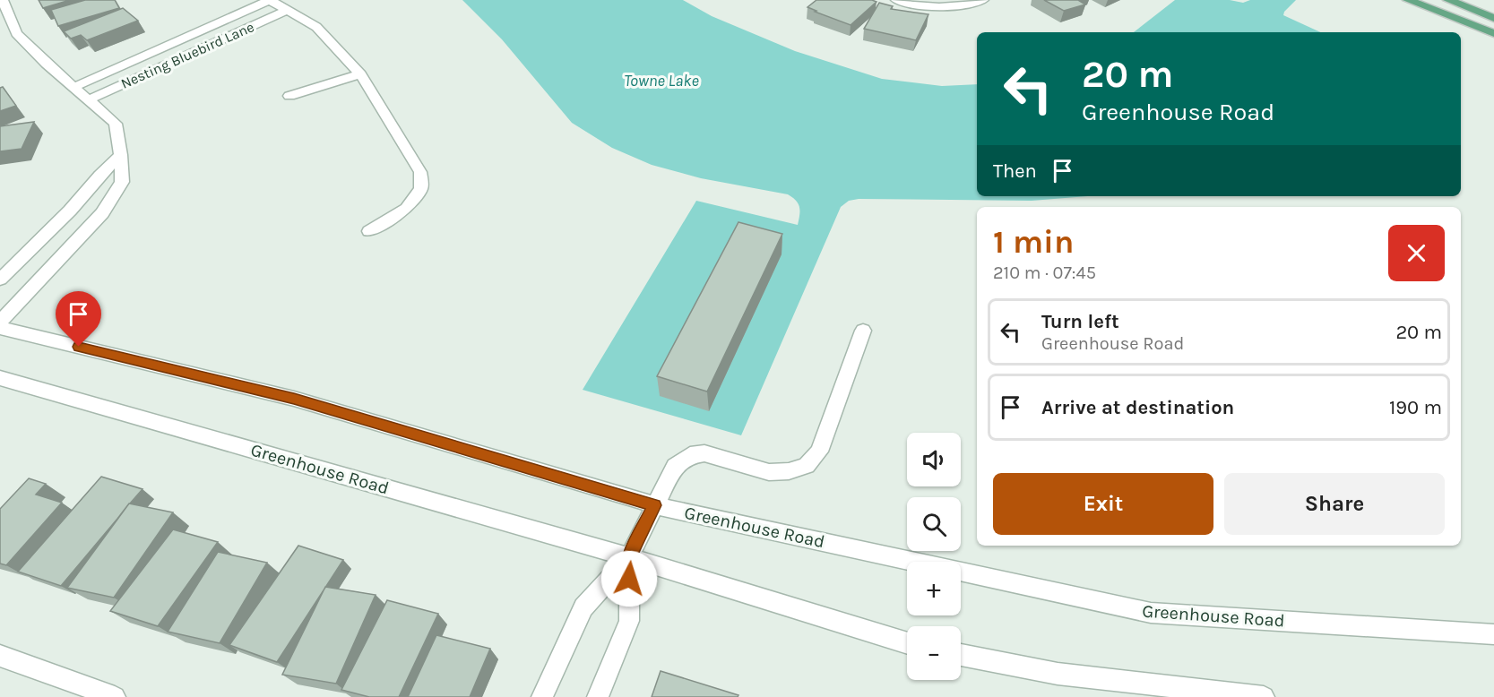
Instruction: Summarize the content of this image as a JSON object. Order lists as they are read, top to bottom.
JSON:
{
  "streets": {
    "street": ["Nesting Bluebird Lane", "Greenhouse Road"]
  },
  "water": ["Towne Lake"],
  "page": {
    "turn": ["20 m", "Greenhouse Road"],
    "then": "Then",
    "heading": ["1 min", "210 m · 07:45"],
    "list": [
      {
        "name": "Turn left",
        "note": "Greenhouse Road",
        "value": "20 m"
      },
      {
        "name": "Arrive at destination",
        "value": "190 m"
      }
    ],
    "map_buttons": ["+", "−"],
    "buttons": ["Exit", "Share"]
  }
}
